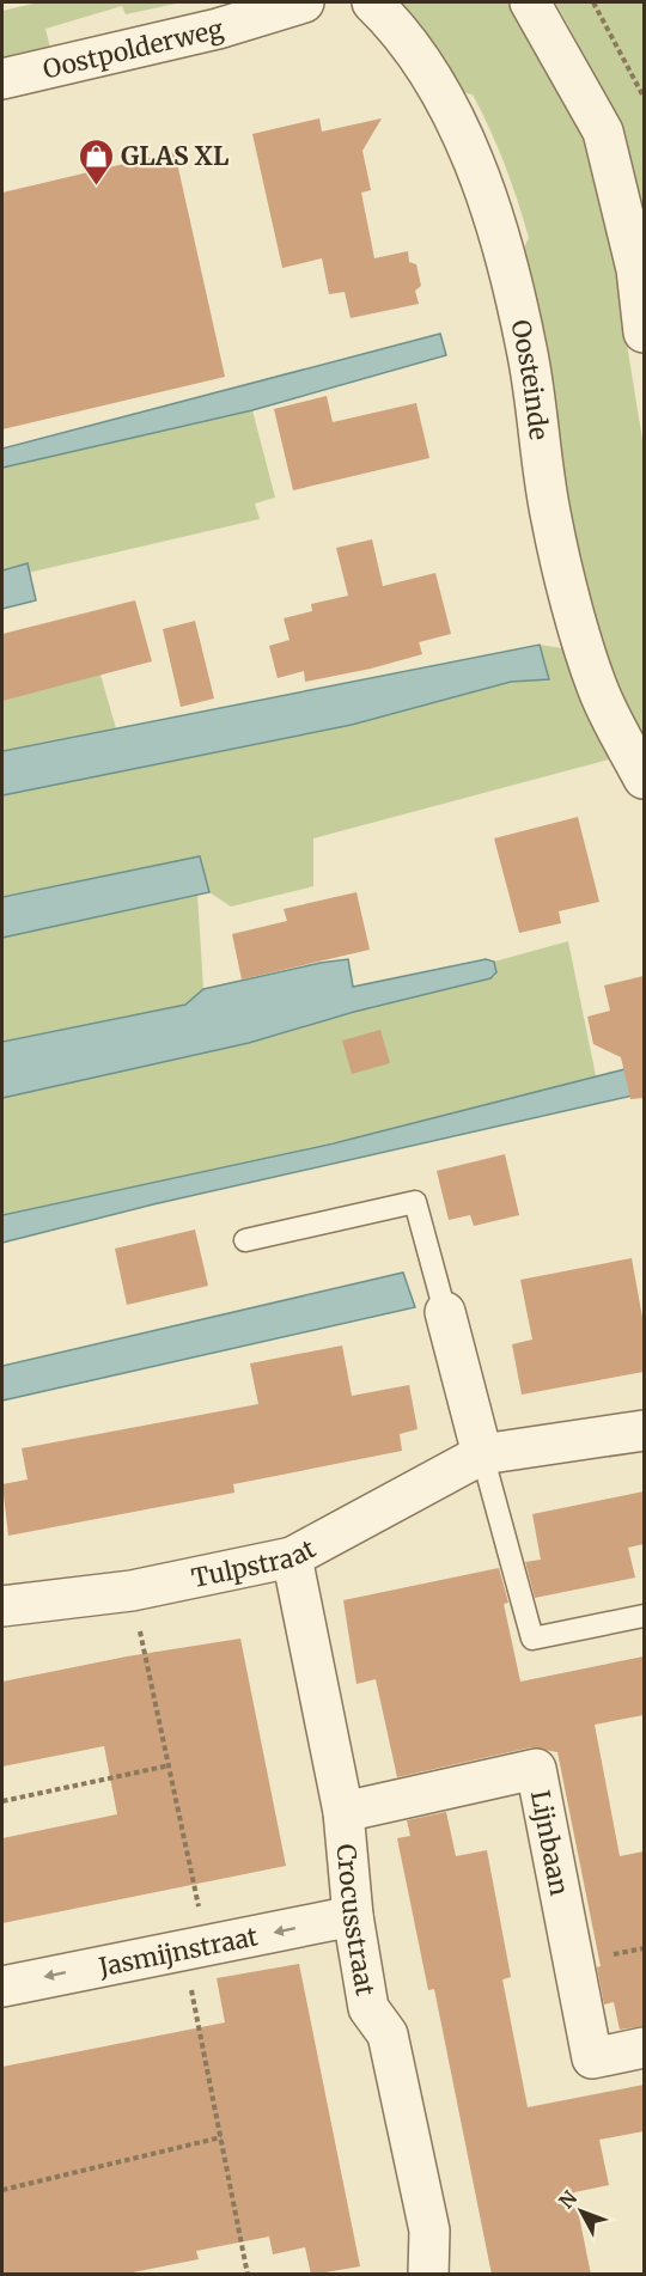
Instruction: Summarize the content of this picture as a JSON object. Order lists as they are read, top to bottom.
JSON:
{
  "streets": {
    "street": [
      "Oostpolderweg",
      "Oosteinde",
      "Tulpstraat",
      "Lijnbaan",
      "Crocusstraat",
      "Jasmijnstraat"
    ]
  },
  "crossings": [
    ["Tulpstraat", "Crocusstraat"],
    ["Lijnbaan", "Crocusstraat"],
    ["Crocusstraat", "Jasmijnstraat"]
  ],
  "one_way": ["Jasmijnstraat"],
  "places": {
    "shop": ["GLAS XL"]
  },
  "north": "top left"
}
